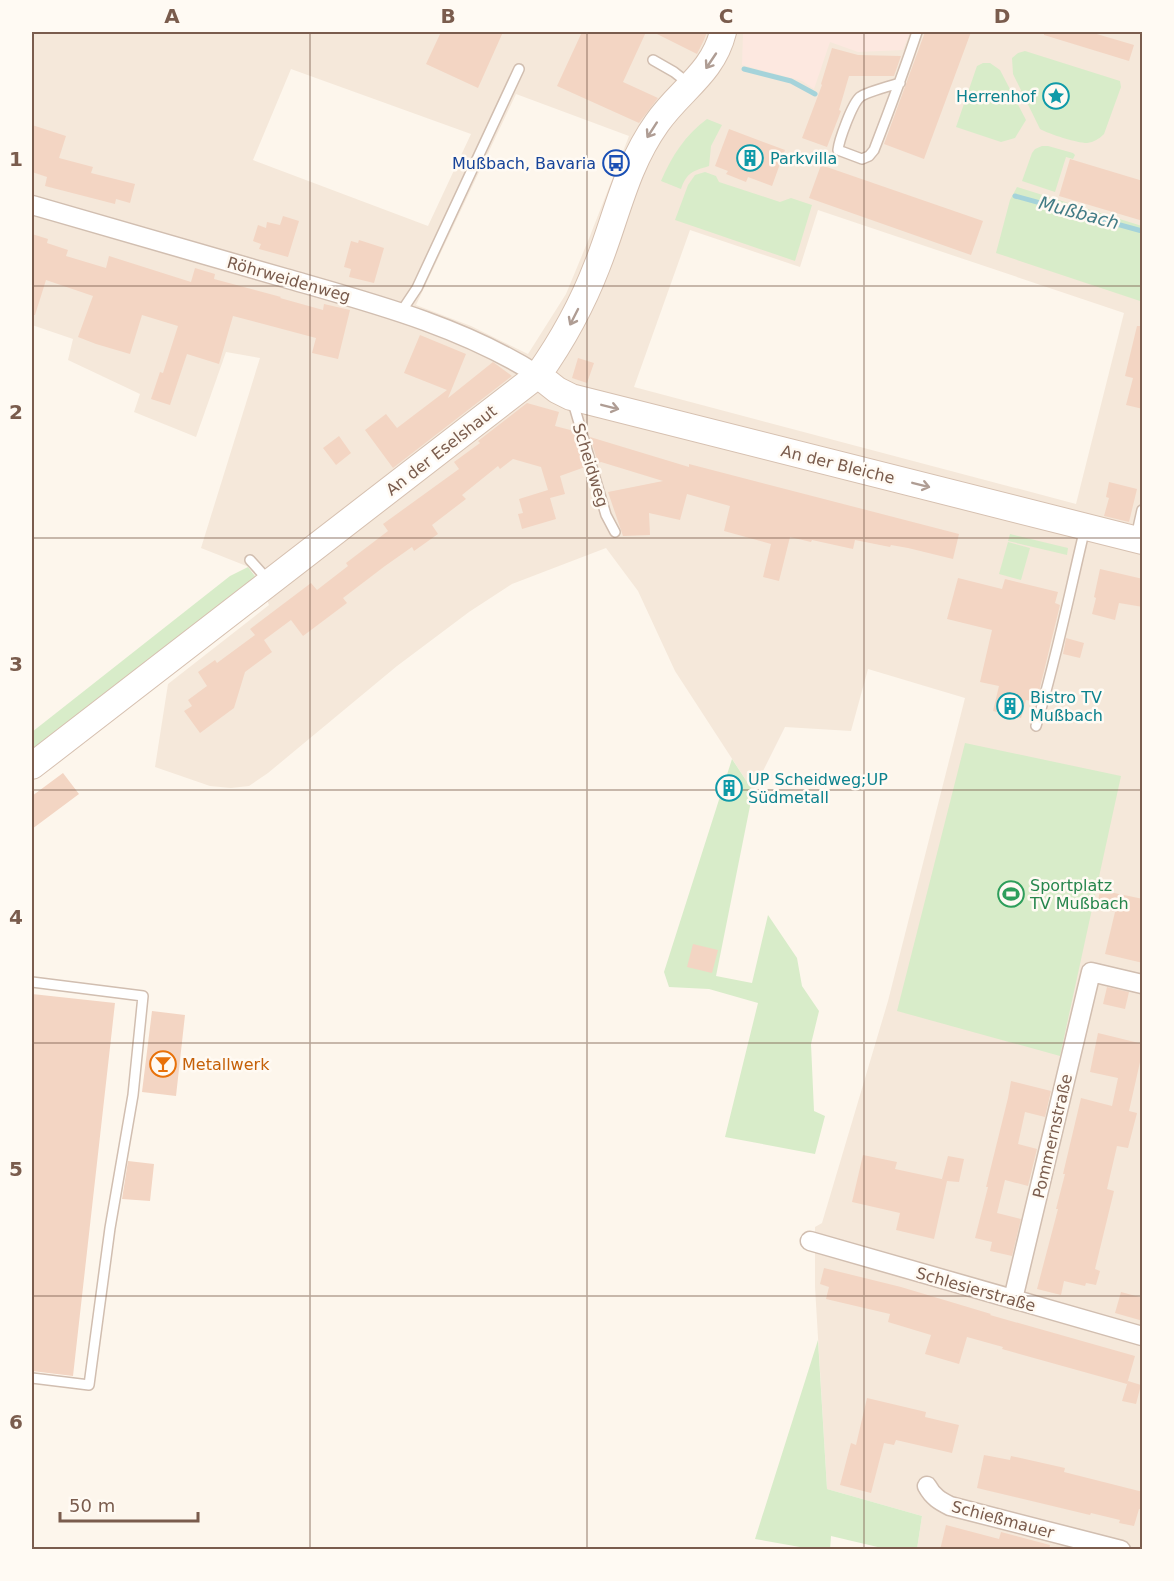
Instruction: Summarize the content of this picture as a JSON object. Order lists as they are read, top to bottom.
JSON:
{
  "streets": {
    "main road": ["An der Eselshaut", "An der Bleiche"],
    "street": [
      "Röhrweidenweg",
      "Pommernstraße",
      "Schlesierstraße",
      "Schießmauer"
    ],
    "lane": ["Scheidweg"]
  },
  "crossings": [
    ["Röhrweidenweg", "An der Eselshaut"],
    ["Röhrweidenweg", "An der Bleiche"],
    ["An der Eselshaut", "An der Bleiche"],
    ["An der Bleiche", "Scheidweg"],
    ["Pommernstraße", "Schlesierstraße"]
  ],
  "one_way": ["An der Eselshaut", "An der Bleiche"],
  "water": ["Mußbach"],
  "places": {
    "place": ["Herrenhof"],
    "building": ["Parkvilla", "Bistro TV Mußbach", "UP Scheidweg;UP Südmetall"],
    "bus stop": ["Mußbach, Bavaria"],
    "sports": ["Sportplatz TV Mußbach"],
    "bar": ["Metallwerk"]
  },
  "scale_bar": "50 m",
  "grid": {
    "columns": [
      "A",
      "B",
      "C",
      "D"
    ],
    "rows": [
      "1",
      "2",
      "3",
      "4",
      "5",
      "6"
    ]
  }
}
